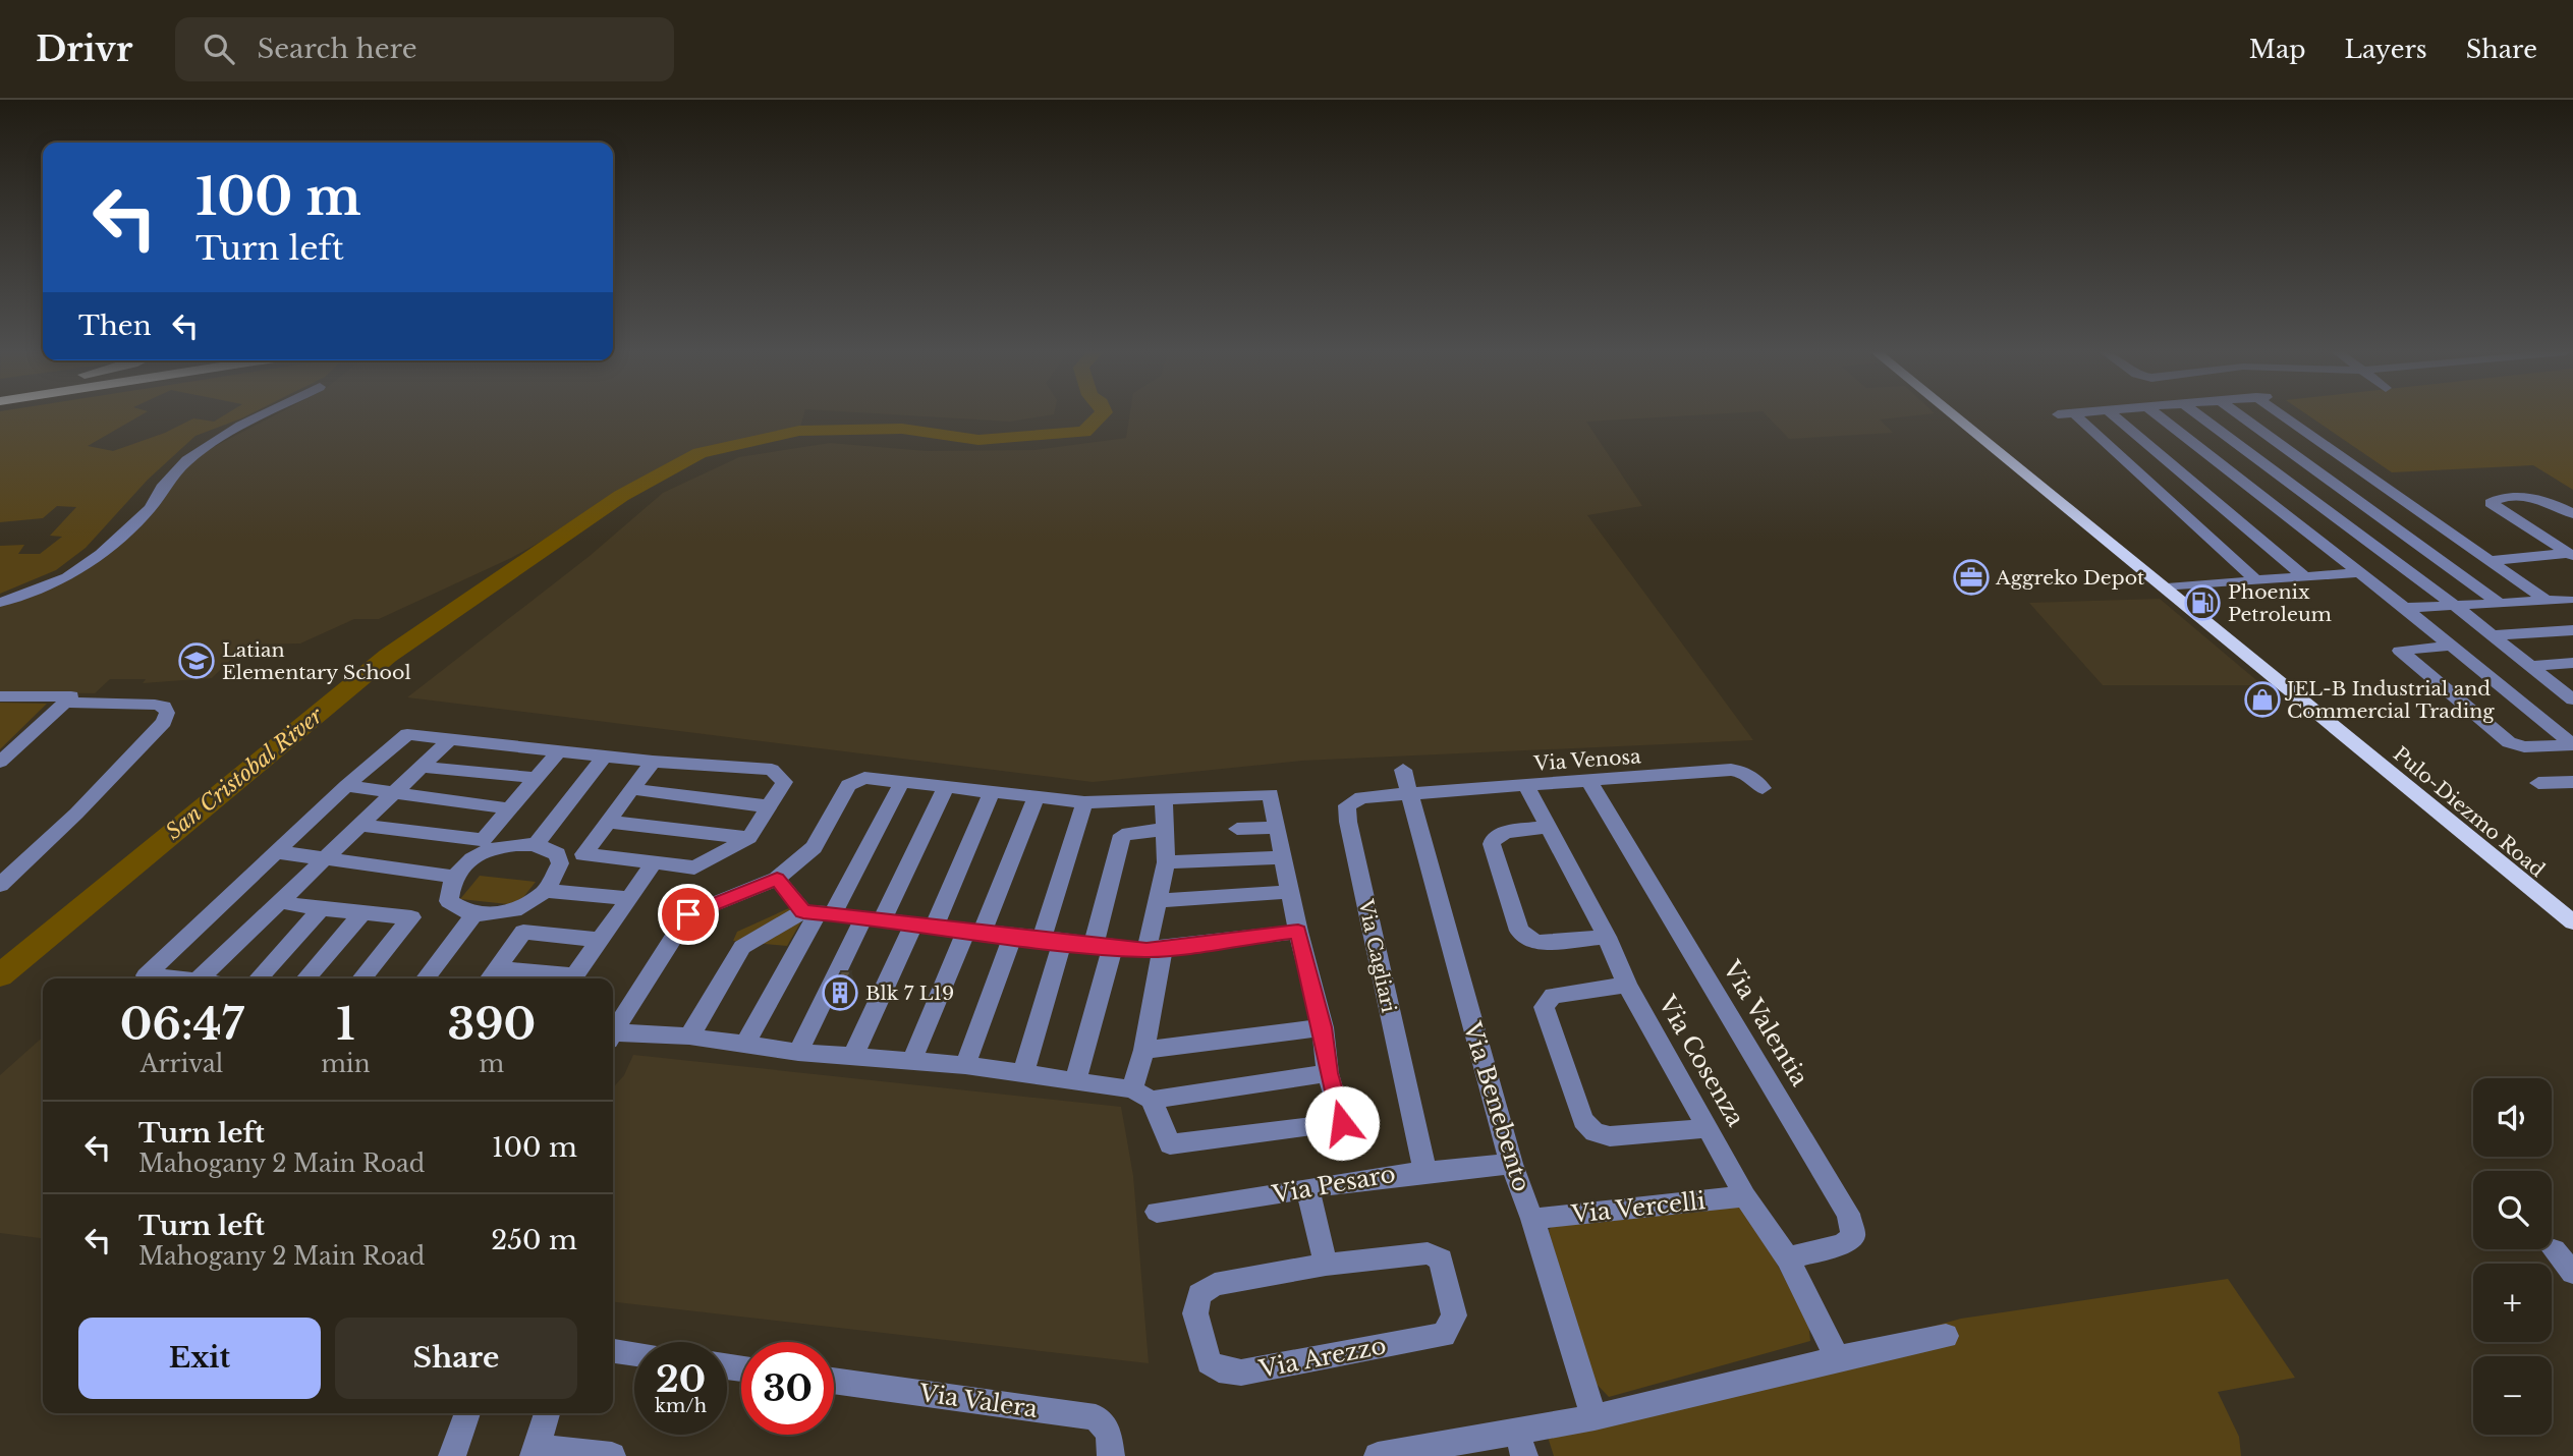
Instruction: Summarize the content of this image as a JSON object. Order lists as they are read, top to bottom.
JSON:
{
  "streets": {
    "main road": ["Pulo-Diezmo Road"],
    "street": [
      "Via Venosa",
      "Via Cagliari",
      "Via Valentia",
      "Via Cosenza",
      "Via Benebento",
      "Via Pesaro",
      "Via Vercelli",
      "Via Arezzo",
      "Via Valera"
    ]
  },
  "crossings": [
    ["Via Venosa", "Via Cagliari"],
    ["Via Venosa", "Via Valentia"],
    ["Via Venosa", "Via Cosenza"],
    ["Via Venosa", "Via Benebento"],
    ["Via Cagliari", "Via Benebento"],
    ["Via Cagliari", "Via Pesaro"],
    ["Via Valentia", "Via Cosenza"],
    ["Via Cosenza", "Via Vercelli"],
    ["Via Benebento", "Via Pesaro"],
    ["Via Benebento", "Via Vercelli"]
  ],
  "water": ["San Cristobal River"],
  "places": {
    "office": ["Aggreko Depot"],
    "fuel station": ["Phoenix Petroleum"],
    "school or university": ["Latian Elementary School"],
    "shop": ["JEL-B Industrial and Commercial Trading"],
    "building": ["Blk 7 L19"]
  },
  "page": {
    "header": "Drivr",
    "search": "Search here",
    "nav": ["Map", "Layers", "Share"],
    "turn": ["100 m", "Turn left"],
    "then": "Then",
    "eta": [
      "06:47",
      "Arrival",
      "1",
      "min",
      "390",
      "m"
    ],
    "map_buttons": ["+", "−"],
    "list": [
      {
        "name": "Turn left",
        "note": "Mahogany 2 Main Road",
        "value": "100 m"
      },
      {
        "name": "Turn left",
        "note": "Mahogany 2 Main Road",
        "value": "250 m"
      }
    ],
    "buttons": ["Exit", "Share"],
    "speed": "20 km/h",
    "limit": "30"
  }
}
